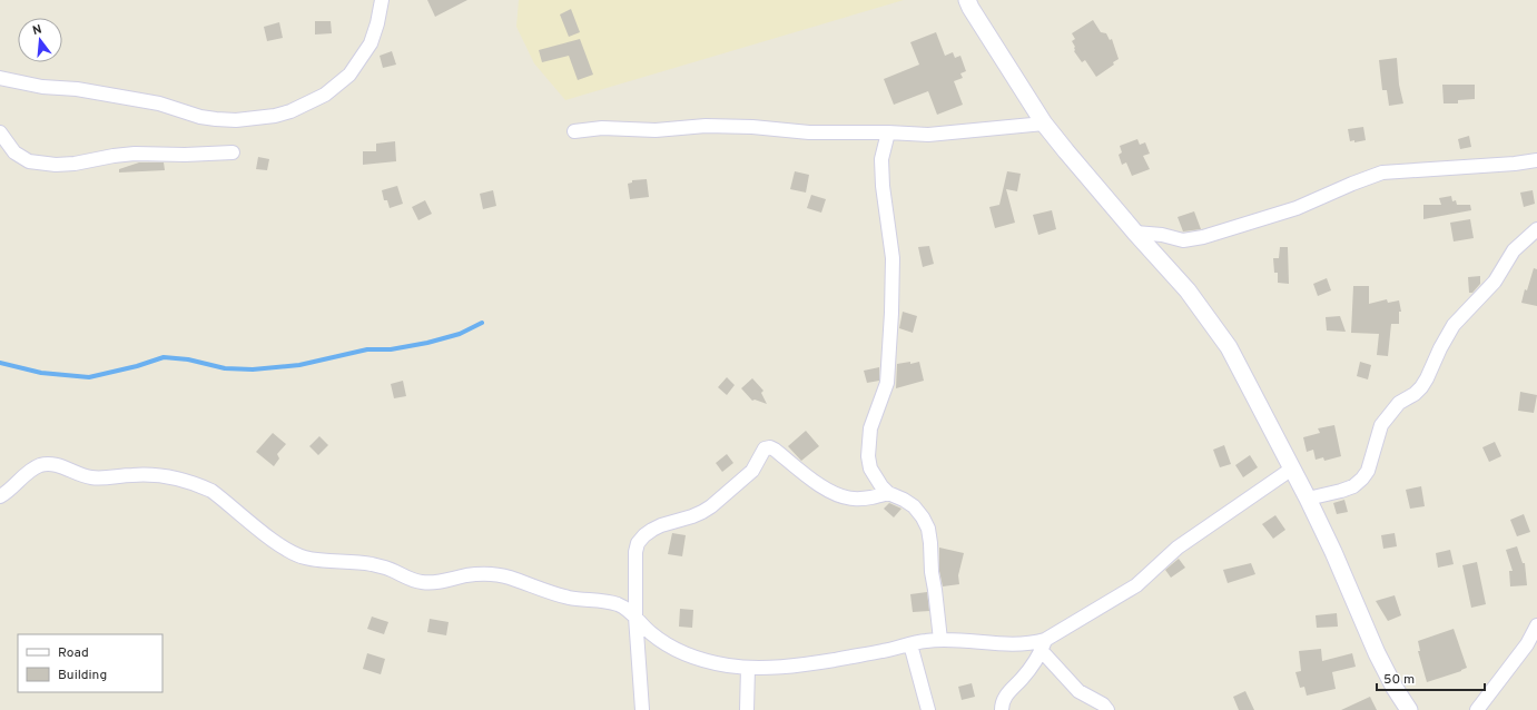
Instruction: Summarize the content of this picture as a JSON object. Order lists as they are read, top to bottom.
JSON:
{
  "legend": ["Road", "Building"],
  "scale_bar": "50 m",
  "north": "top"
}
